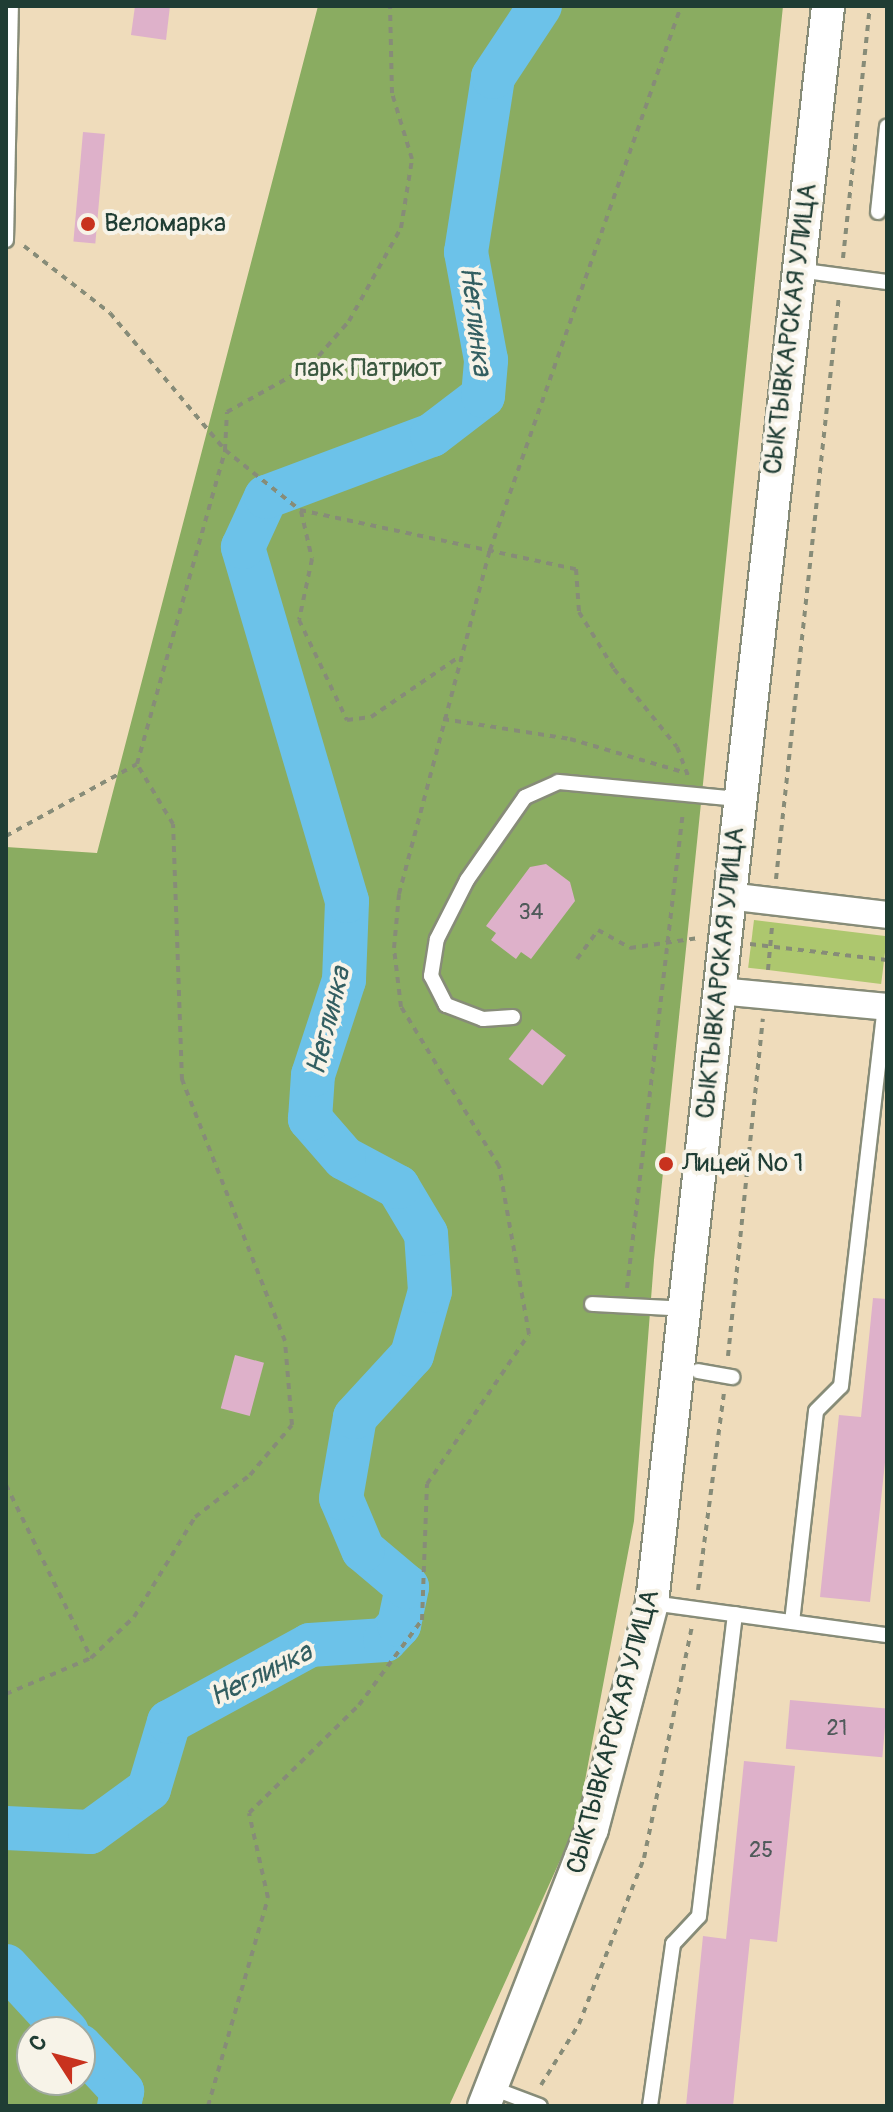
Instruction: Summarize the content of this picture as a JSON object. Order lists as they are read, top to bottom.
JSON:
{
  "streets": {
    "street": ["СЫКТЫВКАРСКАЯ УЛИЦА"]
  },
  "water": ["Неглинка"],
  "parks": ["парк Патриот"],
  "places": ["Веломарка", "Лицей № 1"],
  "house_numbers": ["34", "21", "25"],
  "north": "top left"
}
